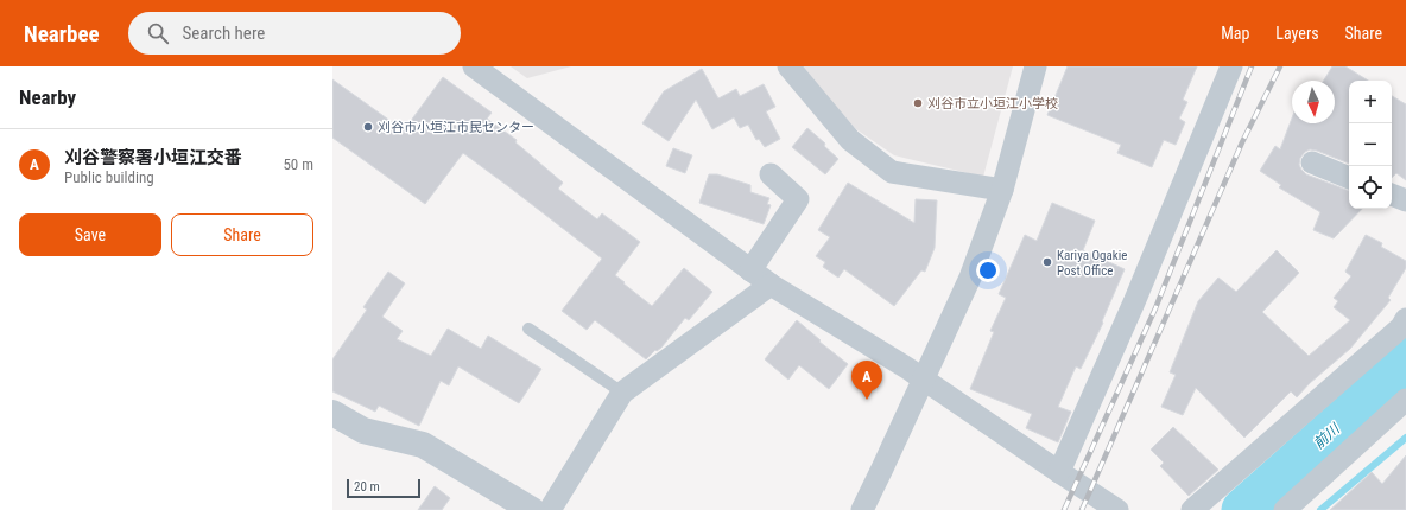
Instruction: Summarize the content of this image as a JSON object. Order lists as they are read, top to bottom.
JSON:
{
  "water": ["前川"],
  "places": ["刈谷市立小垣江小学校", "刈谷市小垣江市民センター", "Kariya Ogakie Post Office"],
  "scale_bar": "20 m",
  "north": "bottom",
  "page": {
    "header": "Nearbee",
    "search": "Search here",
    "nav": ["Map", "Layers", "Share"],
    "heading": "Nearby",
    "map_buttons": ["+", "−"],
    "list": [
      {
        "mark": "A",
        "name": "刈谷警察署小垣江交番",
        "note": "Public building",
        "value": "50 m"
      }
    ],
    "buttons": ["Save", "Share"],
    "pins": "A",
    "scale": "20 m"
  }
}
